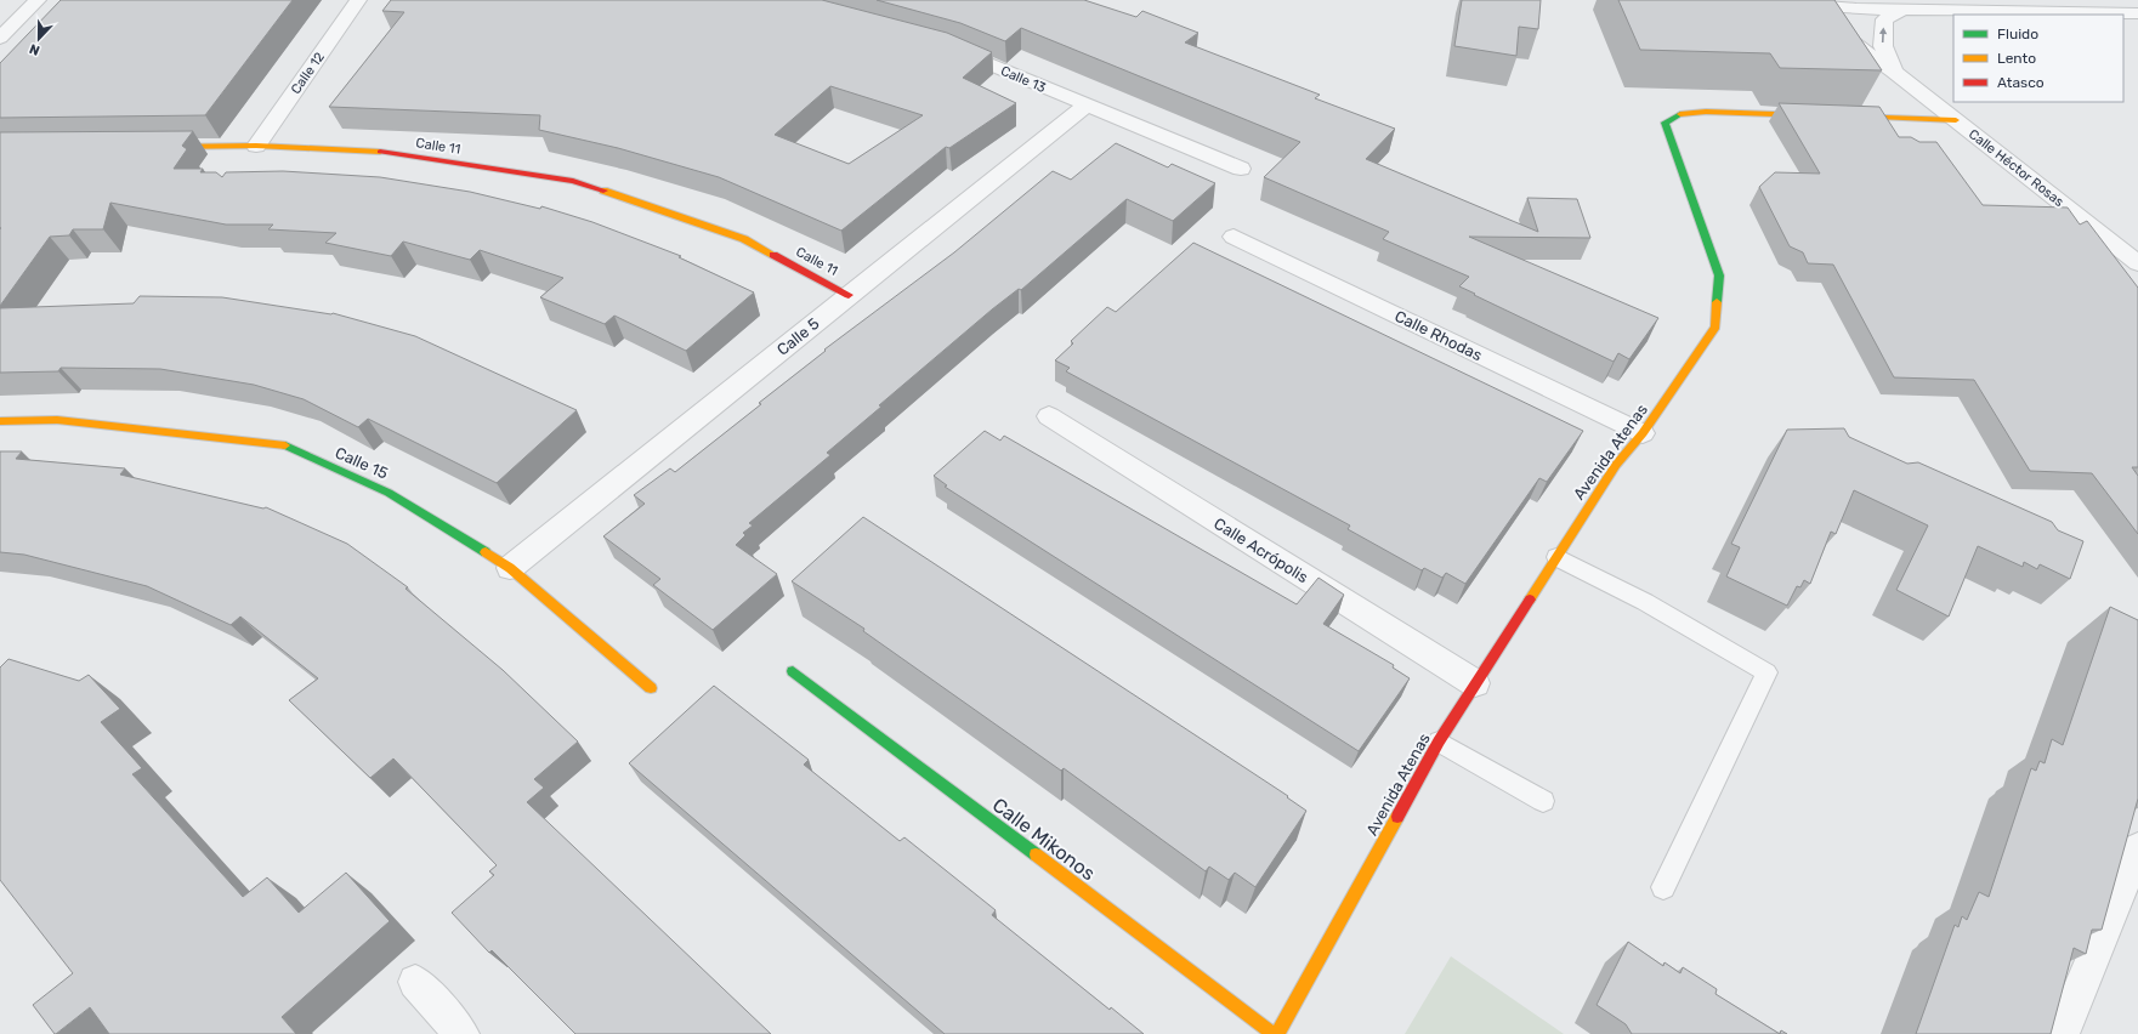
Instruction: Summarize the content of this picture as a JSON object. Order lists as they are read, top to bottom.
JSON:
{
  "streets": {
    "street": [
      "Calle 12",
      "Calle 13",
      "Calle 11",
      "Calle Héctor Rosas",
      "Calle Rhodas",
      "Calle 5",
      "Avenida Atenas",
      "Calle 15",
      "Calle Acrópolis",
      "Calle Mikonos"
    ]
  },
  "crossings": [
    ["Calle 12", "Calle 11"],
    ["Calle 13", "Calle 5"],
    ["Calle 11", "Calle 5"],
    ["Calle Rhodas", "Avenida Atenas"],
    ["Calle 5", "Calle 15"],
    ["Avenida Atenas", "Calle Acrópolis"]
  ],
  "legend": ["Fluido", "Lento", "Atasco"],
  "north": "bottom"
}
